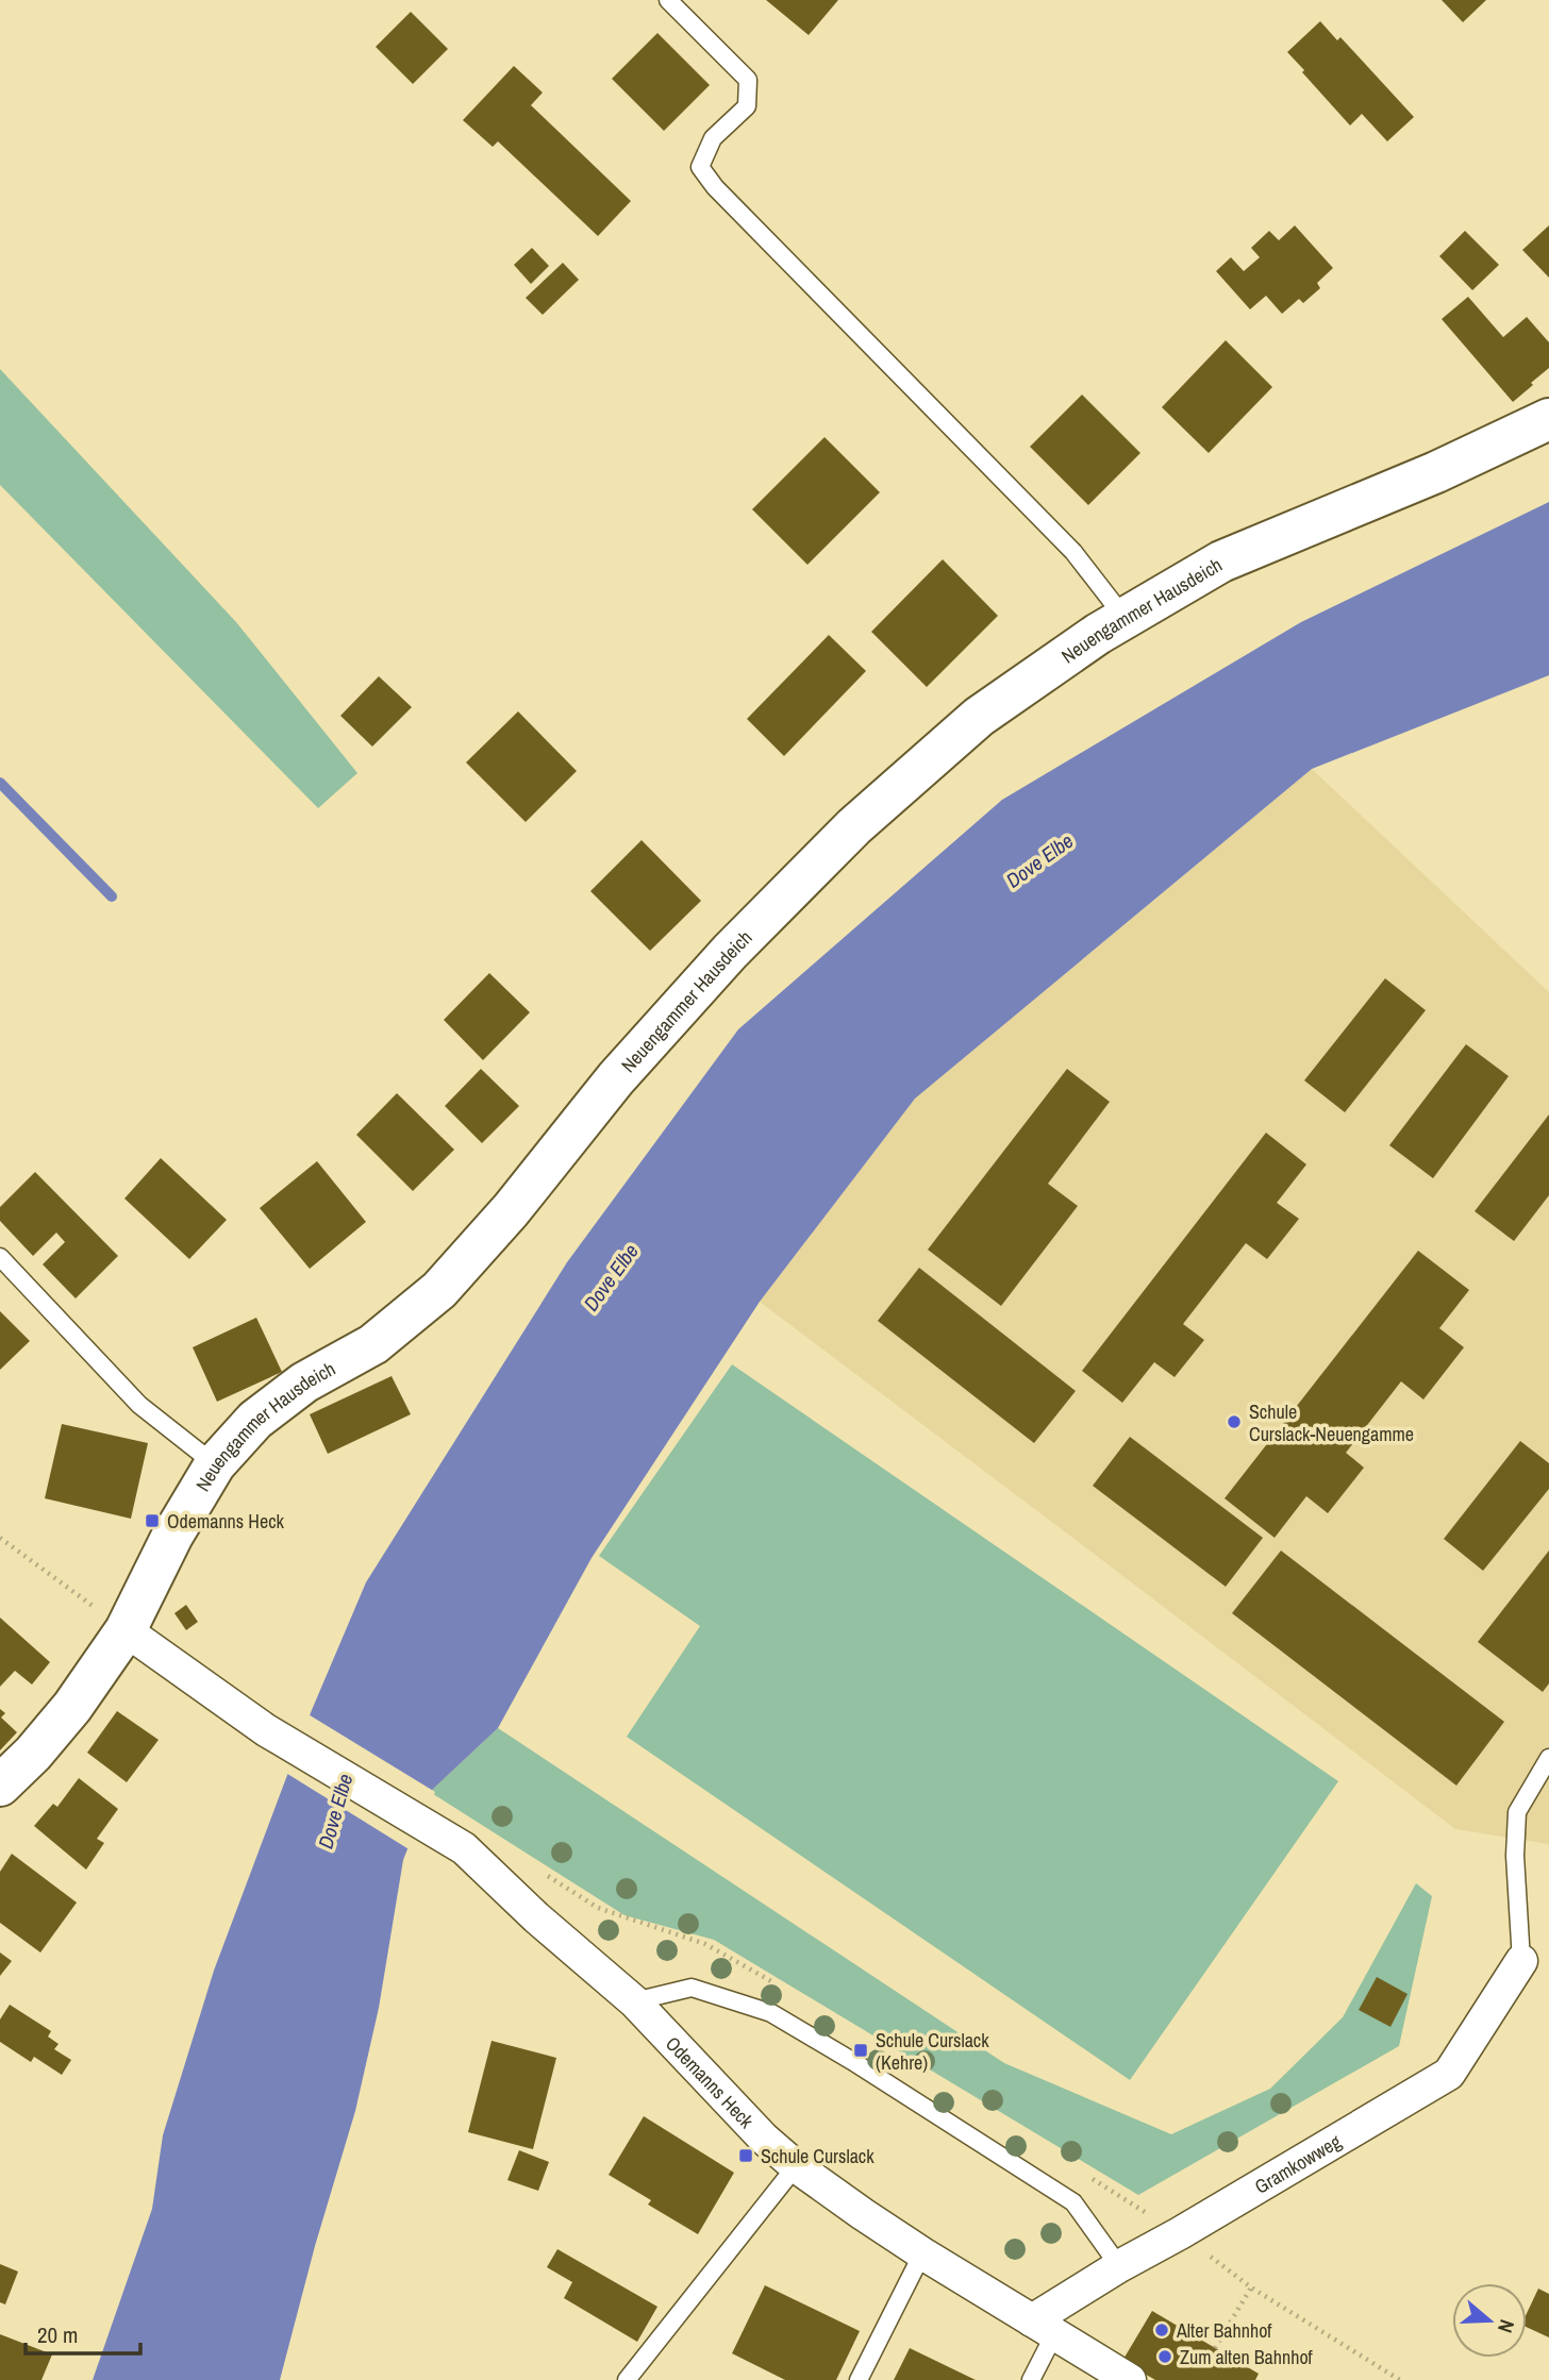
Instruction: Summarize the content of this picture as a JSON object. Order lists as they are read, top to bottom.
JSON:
{
  "streets": {
    "street": ["Neuengammer Hausdeich", "Odemanns Heck", "Gramkowweg"]
  },
  "crossings": [
    ["Neuengammer Hausdeich", "Odemanns Heck"],
    ["Odemanns Heck", "Gramkowweg"]
  ],
  "water": ["Dove Elbe"],
  "places": {
    "other": ["Schule Curslack-Neuengamme", "Alter Bahnhof", "Zum alten Bahnhof"],
    "transit": ["Odemanns Heck", "Schule Curslack (Kehre)", "Schule Curslack"]
  },
  "scale_bar": "20 m",
  "north": "right"
}
